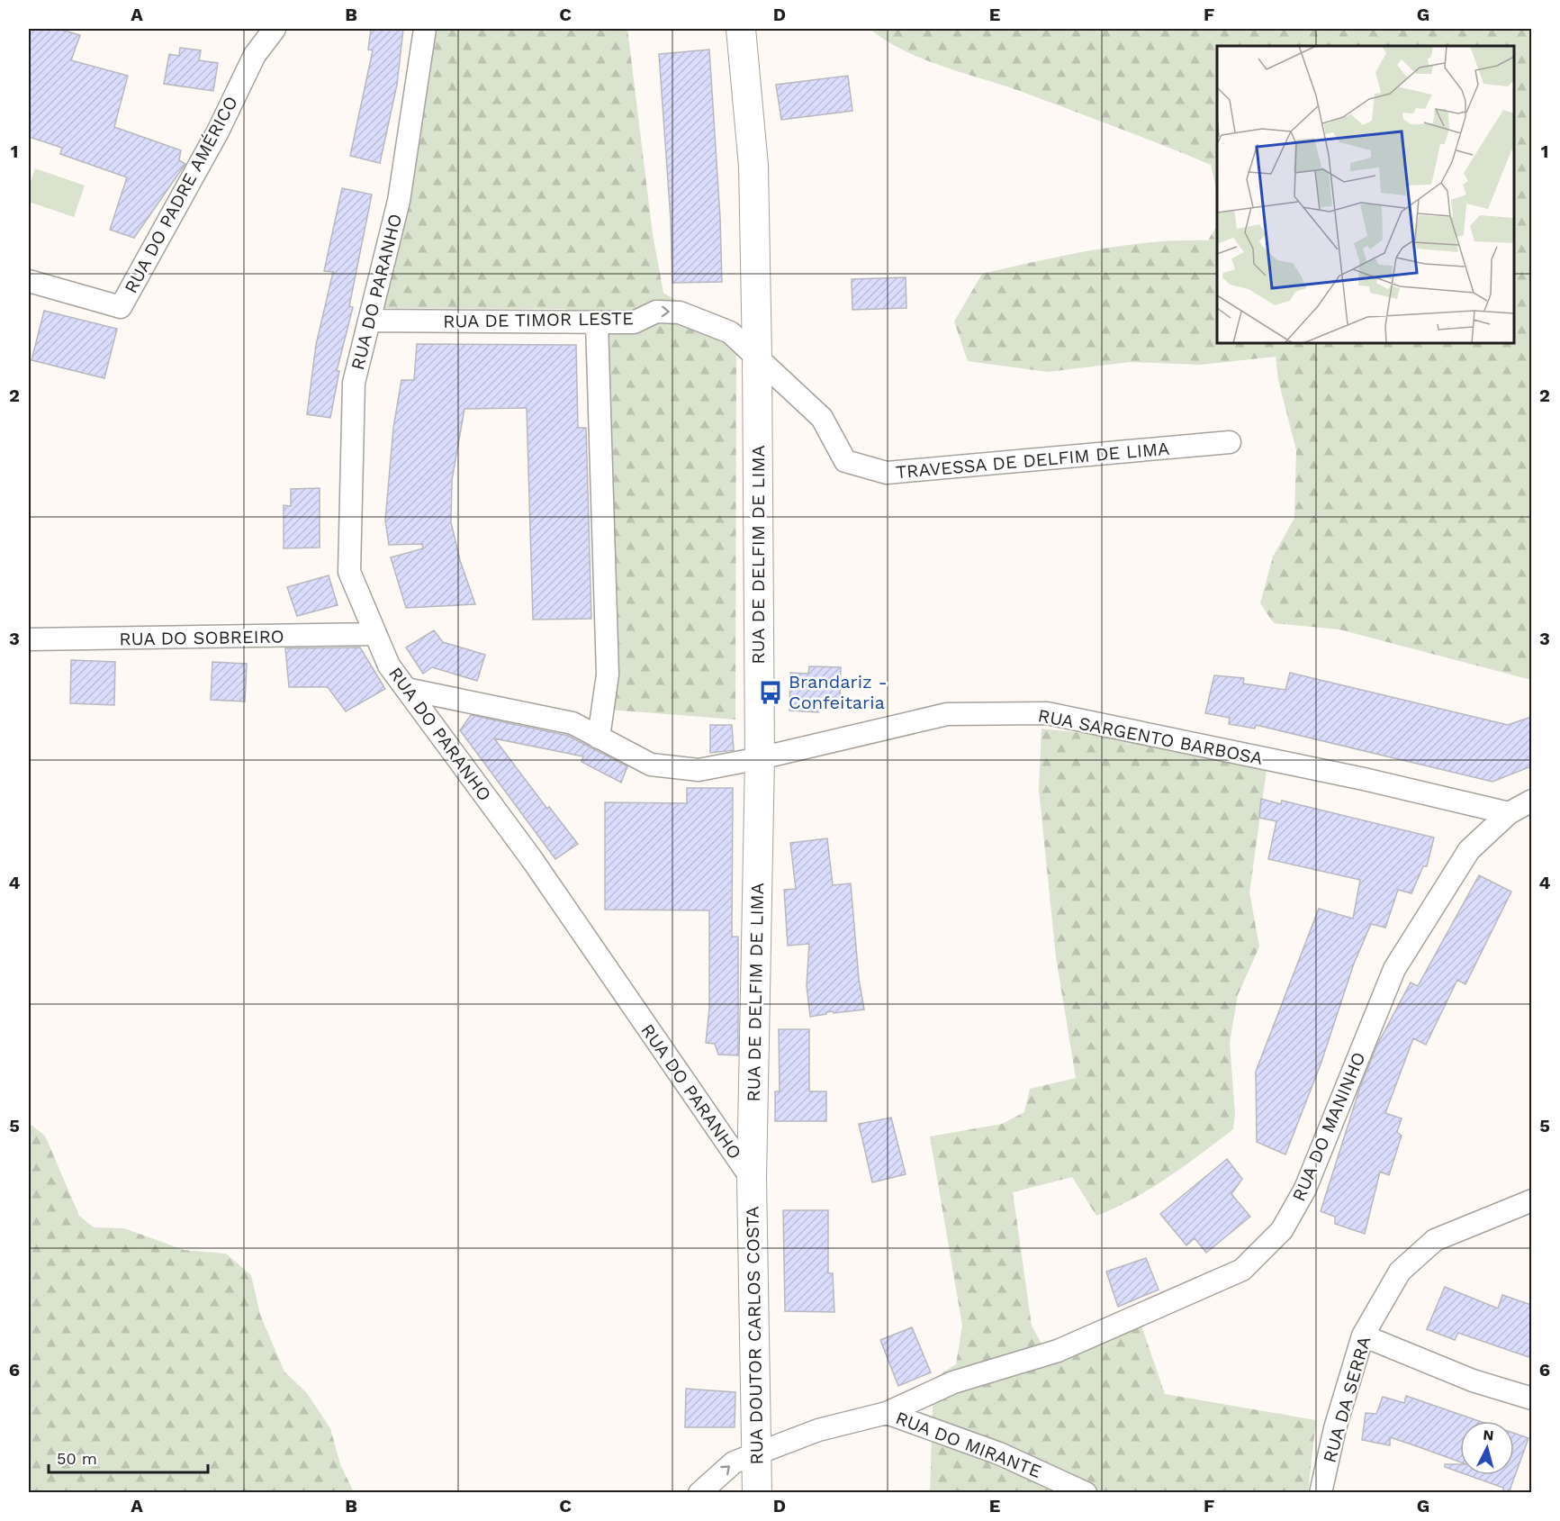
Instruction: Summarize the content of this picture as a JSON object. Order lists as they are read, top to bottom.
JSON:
{
  "streets": {
    "main road": ["RUA DE DELFIM DE LIMA", "RUA DOUTOR CARLOS COSTA"],
    "street": [
      "RUA DO PADRE AMÉRICO",
      "RUA DO PARANHO",
      "RUA DE TIMOR LESTE",
      "TRAVESSA DE DELFIM DE LIMA",
      "RUA DO SOBREIRO",
      "RUA SARGENTO BARBOSA",
      "RUA DO MANINHO",
      "RUA DA SERRA",
      "RUA DO MIRANTE"
    ]
  },
  "crossings": [
    ["RUA DO PARANHO", "RUA DE TIMOR LESTE"],
    ["RUA DO PARANHO", "RUA DE DELFIM DE LIMA"],
    ["RUA DO PARANHO", "RUA DO SOBREIRO"],
    ["RUA DO PARANHO", "RUA SARGENTO BARBOSA"],
    ["RUA DO PARANHO", "RUA DOUTOR CARLOS COSTA"],
    ["RUA DE TIMOR LESTE", "TRAVESSA DE DELFIM DE LIMA"],
    ["RUA DE TIMOR LESTE", "RUA DE DELFIM DE LIMA"],
    ["TRAVESSA DE DELFIM DE LIMA", "RUA DE DELFIM DE LIMA"],
    ["RUA DE DELFIM DE LIMA", "RUA SARGENTO BARBOSA"],
    ["RUA DE DELFIM DE LIMA", "RUA DOUTOR CARLOS COSTA"],
    ["RUA SARGENTO BARBOSA", "RUA DO MANINHO"],
    ["RUA DO MANINHO", "RUA DO MIRANTE"],
    ["RUA DOUTOR CARLOS COSTA", "RUA DO MIRANTE"]
  ],
  "one_way": ["RUA DE TIMOR LESTE"],
  "places": {
    "bus stop": ["Brandariz - Confeitaria"]
  },
  "scale_bar": "50 m",
  "north": "top",
  "grid": {
    "columns": [
      "A",
      "B",
      "C",
      "D",
      "E",
      "F",
      "G"
    ],
    "rows": [
      "1",
      "2",
      "3",
      "4",
      "5",
      "6"
    ]
  }
}
